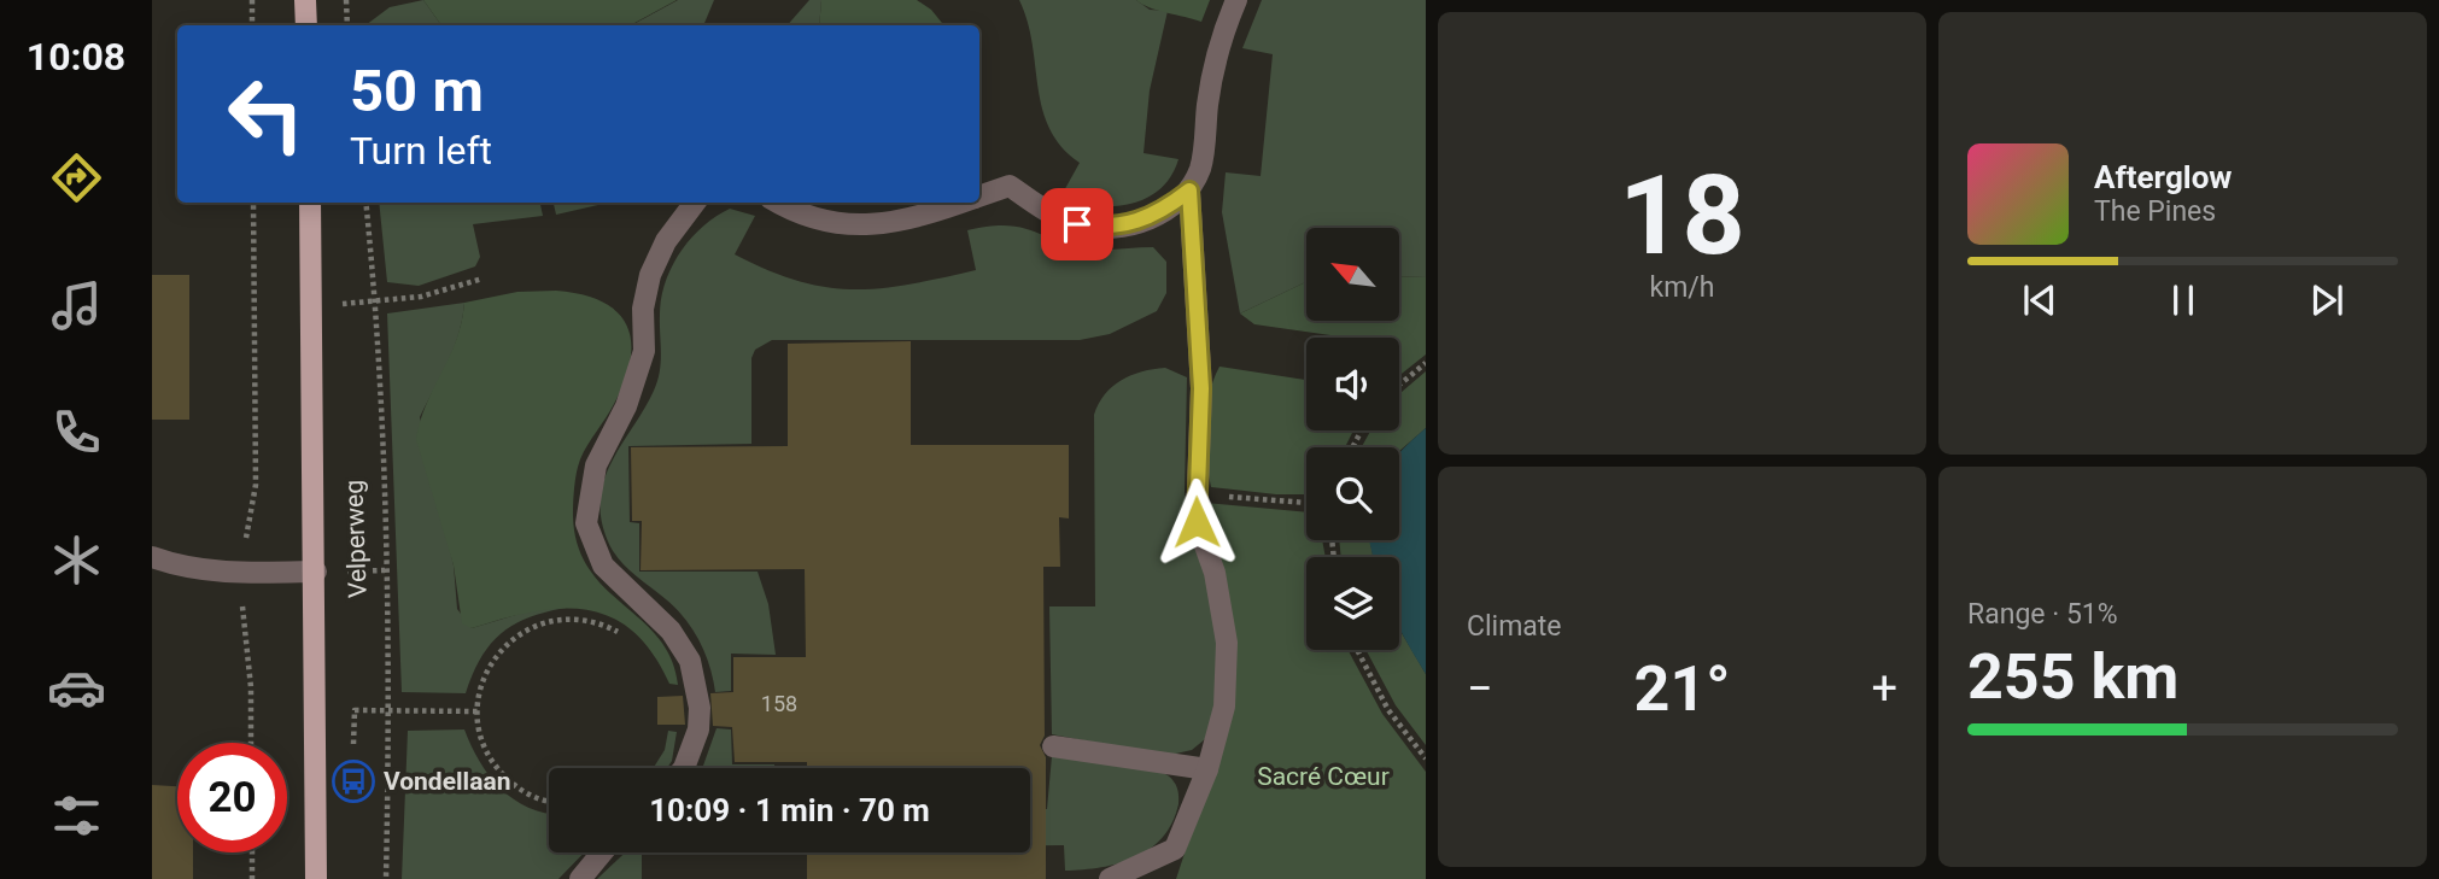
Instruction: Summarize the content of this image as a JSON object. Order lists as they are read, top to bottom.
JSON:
{
  "streets": {
    "main road": ["Velperweg"]
  },
  "parks": ["Sacré Cœur"],
  "places": {
    "bus stop": ["Vondellaan"]
  },
  "house_numbers": ["158"],
  "north": "top left",
  "page": {
    "tabs": "10:08",
    "tile": [
      ["18", "km/h"],
      "Climate",
      ["Range · 51%", "255 km"]
    ],
    "turn": ["50 m", "Turn left"],
    "song": ["Afterglow", "The Pines"],
    "heat": ["−", "21°", "+"],
    "limit": "20",
    "trip": "10:09 · 1 min · 70 m"
  }
}
